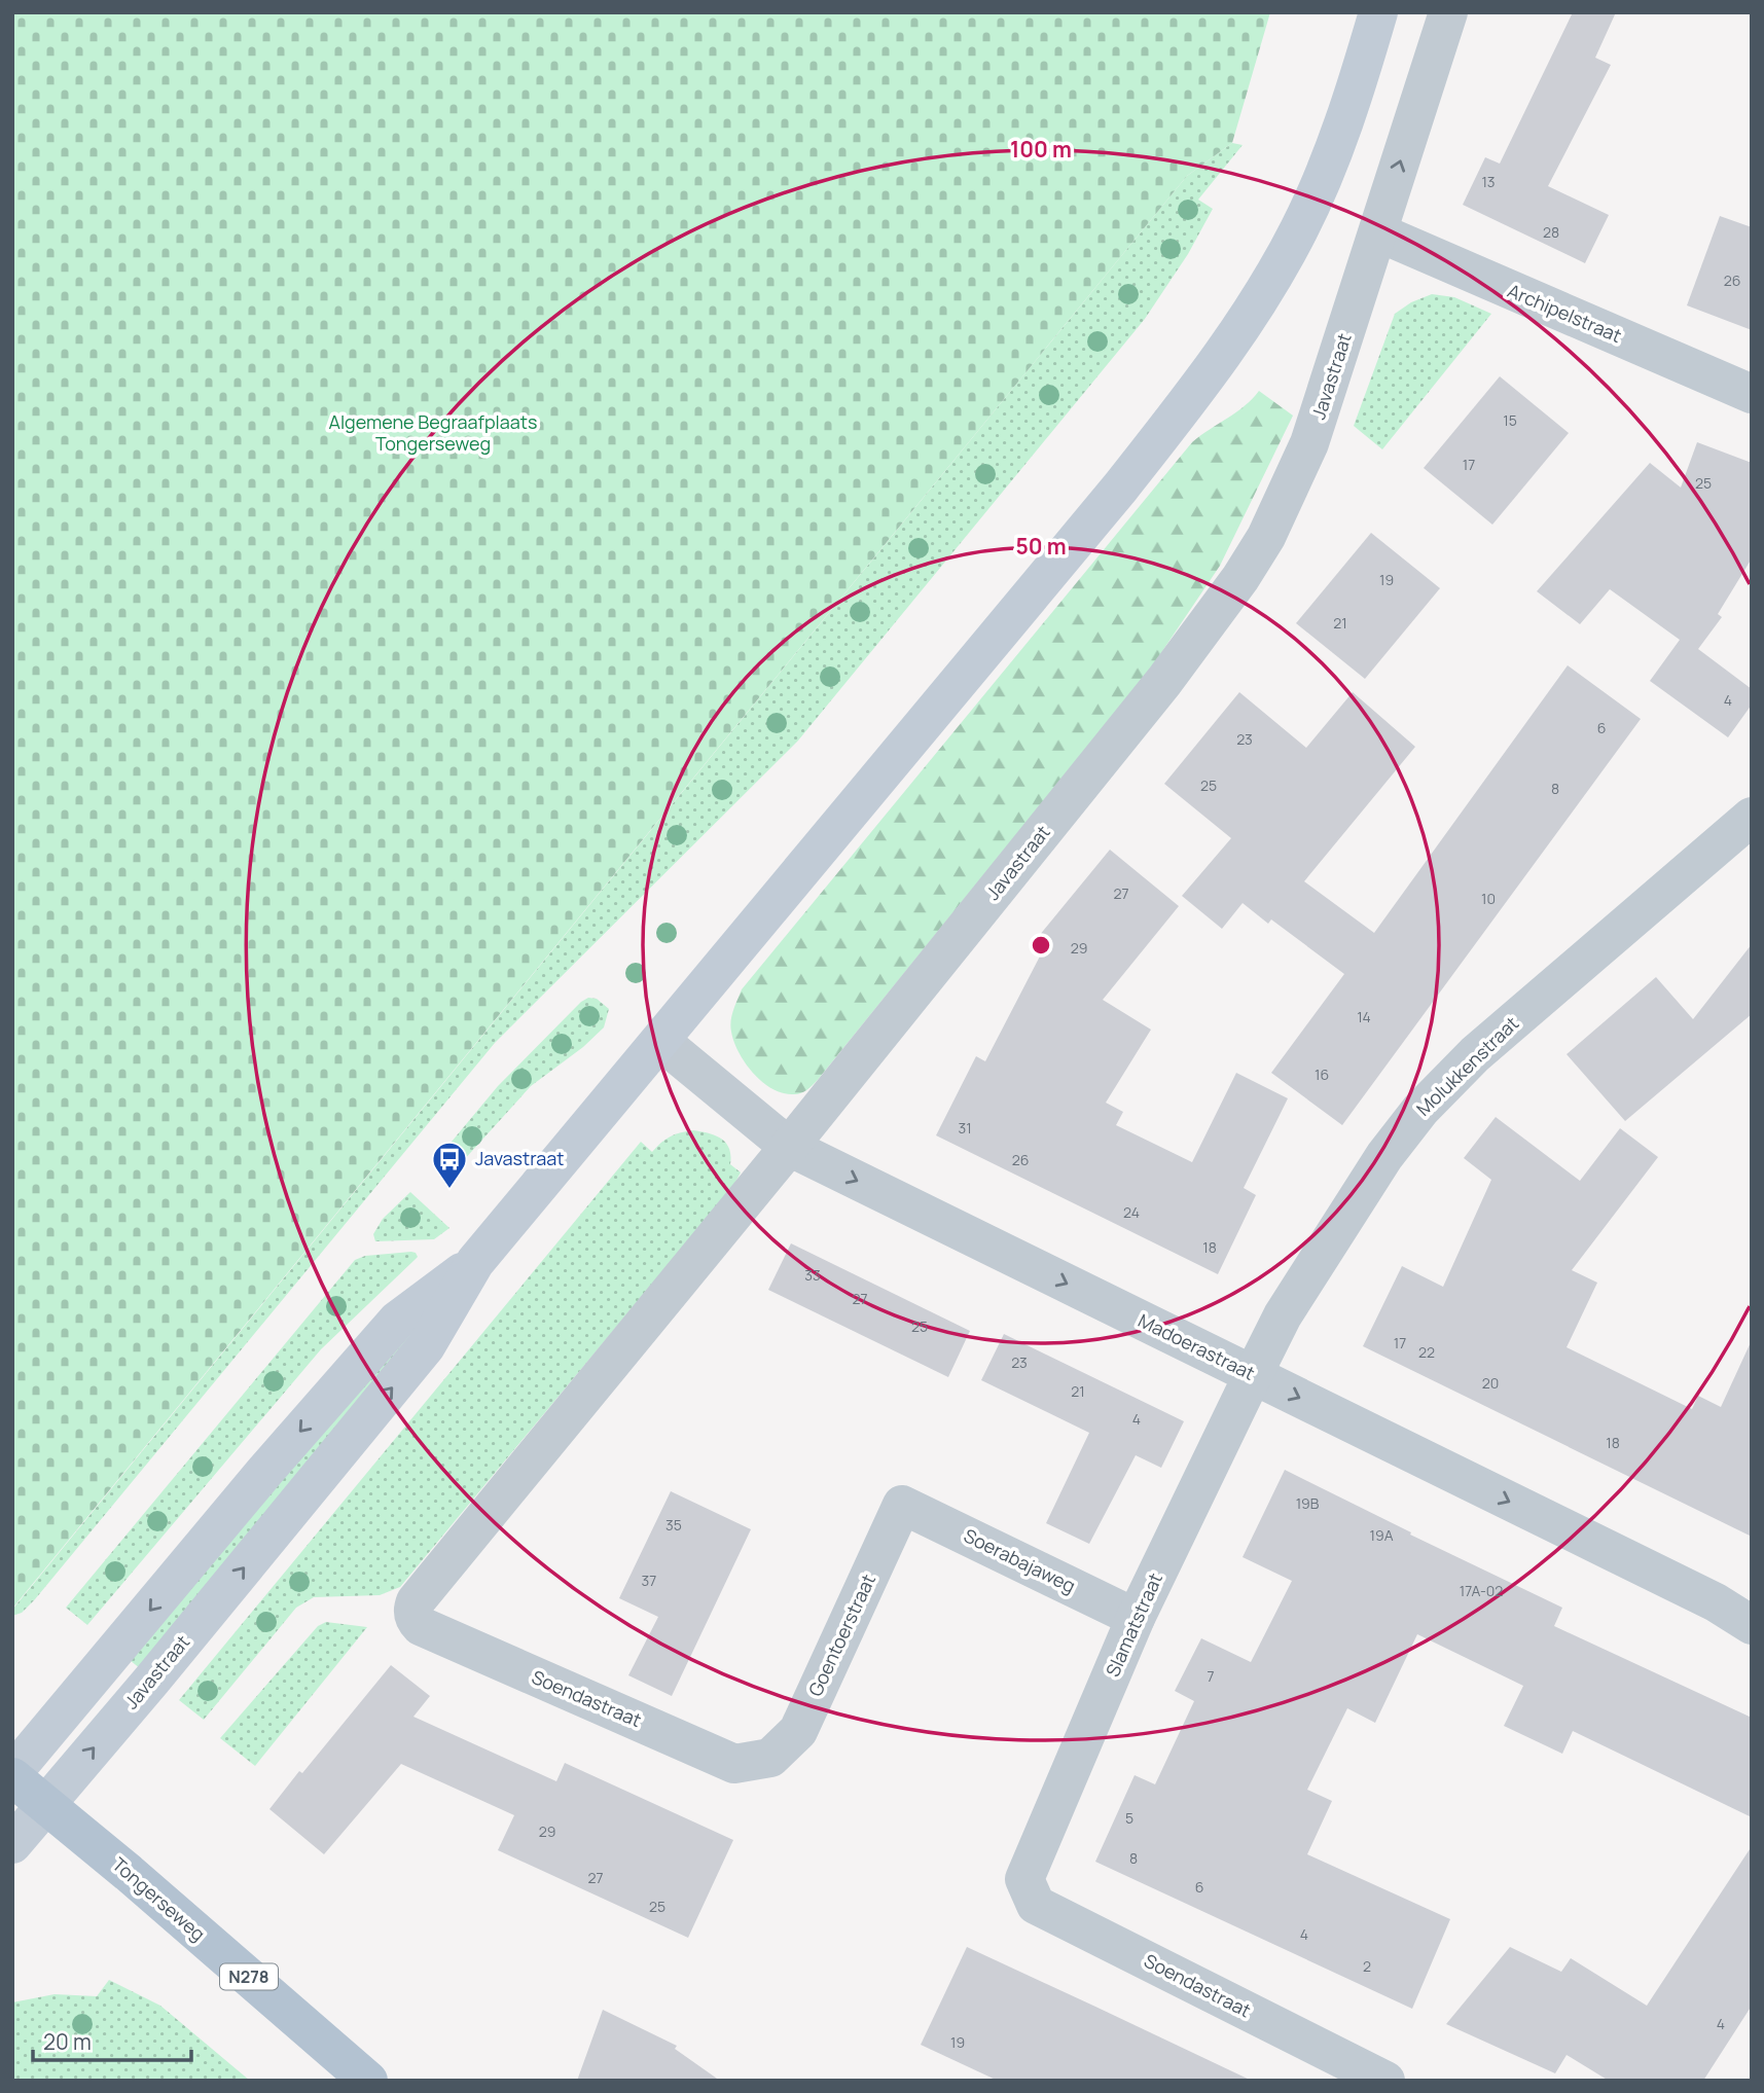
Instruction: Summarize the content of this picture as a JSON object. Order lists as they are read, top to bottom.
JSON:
{
  "streets": {
    "main road": ["Tongerseweg", "N278"],
    "street": [
      "Archipelstraat",
      "Javastraat",
      "Molukkenstraat",
      "Madoerastraat",
      "Soerabajaweg",
      "Slamatstraat",
      "Goentoerstraat",
      "Soendastraat"
    ]
  },
  "crossings": [
    ["Archipelstraat", "Javastraat"],
    ["Javastraat", "Madoerastraat"],
    ["Javastraat", "Soendastraat"],
    ["Javastraat", "Tongerseweg"],
    ["Molukkenstraat", "Madoerastraat"],
    ["Molukkenstraat", "Slamatstraat"],
    ["Madoerastraat", "Slamatstraat"],
    ["Soerabajaweg", "Slamatstraat"],
    ["Soerabajaweg", "Goentoerstraat"],
    ["Slamatstraat", "Soendastraat"],
    ["Goentoerstraat", "Soendastraat"]
  ],
  "one_way": ["Madoerastraat"],
  "parks": ["Algemene Begraafplaats Tongerseweg"],
  "places": {
    "bus stop": ["Javastraat"]
  },
  "house_numbers": [
    "13",
    "28",
    "26",
    "15",
    "17",
    "25",
    "19",
    "21",
    "4",
    "6",
    "23",
    "25",
    "8",
    "27",
    "10",
    "29",
    "14",
    "16",
    "31",
    "26",
    "24",
    "18",
    "33",
    "27",
    "25",
    "17",
    "22",
    "23",
    "20",
    "21",
    "4",
    "18",
    "19B",
    "35",
    "19A",
    "37",
    "17A-02",
    "7",
    "5",
    "29",
    "8",
    "27",
    "6",
    "25",
    "4",
    "2",
    "4",
    "19"
  ],
  "scale_bar": "20 m",
  "rings": ["100 m", "50 m"]
}
